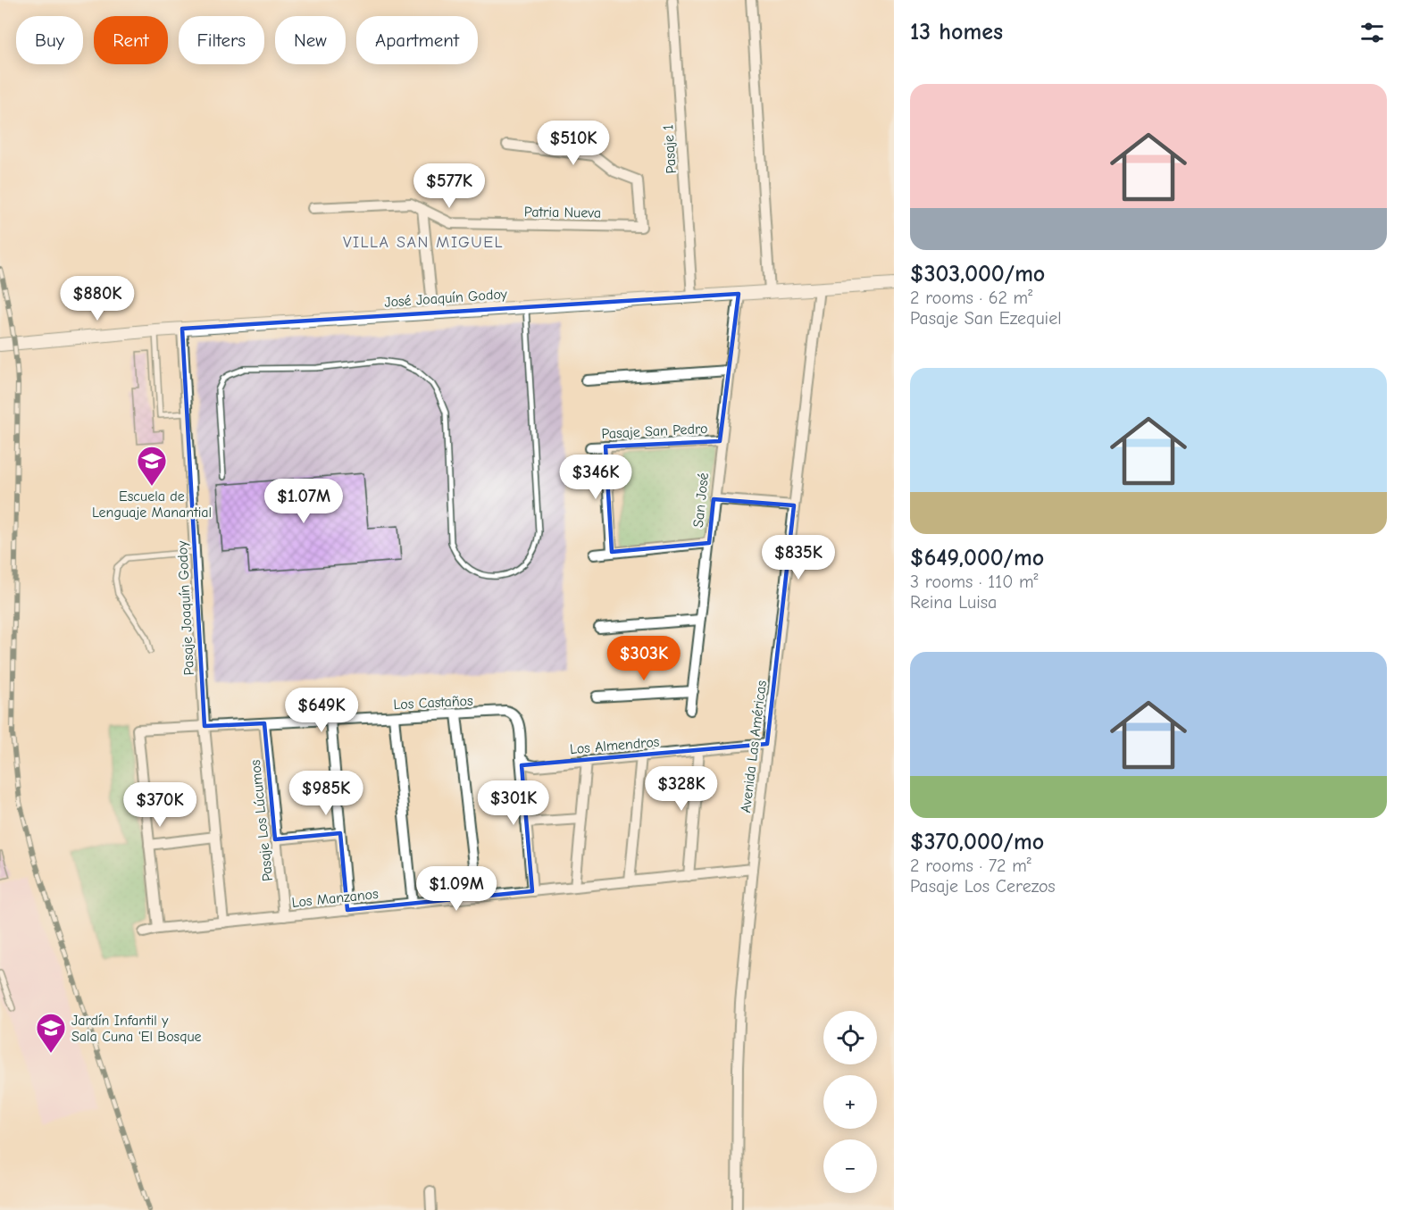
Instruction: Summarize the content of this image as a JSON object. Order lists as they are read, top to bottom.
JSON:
{
  "streets": {
    "street": [
      "Pasaje 1",
      "Patria Nueva",
      "José Joaquín Godoy",
      "Pasaje San Pedro",
      "San José",
      "Pasaje Joaquín Godoy",
      "Los Castaños",
      "Los Almendros",
      "Avenida Las Américas",
      "Pasaje Los Lúcumos",
      "Los Manzanos"
    ]
  },
  "crossings": [
    ["Pasaje 1", "José Joaquín Godoy"],
    ["José Joaquín Godoy", "San José"],
    ["José Joaquín Godoy", "Pasaje Joaquín Godoy"],
    ["José Joaquín Godoy", "Avenida Las Américas"],
    ["Pasaje San Pedro", "San José"],
    ["Pasaje Joaquín Godoy", "Los Castaños"],
    ["Pasaje Joaquín Godoy", "Los Manzanos"],
    ["Los Castaños", "Los Almendros"],
    ["Los Castaños", "Pasaje Los Lúcumos"],
    ["Los Almendros", "Avenida Las Américas"],
    ["Avenida Las Américas", "Los Manzanos"],
    ["Pasaje Los Lúcumos", "Los Manzanos"]
  ],
  "districts": ["VILLA SAN MIGUEL"],
  "places": {
    "school or university": ["Escuela de Lenguaje Manantial", "Jardín Infantil y Sala Cuna 'El Bosque"]
  },
  "page": {
    "heading": "13 homes",
    "chip": [
      "Buy",
      "Rent",
      "Filters",
      "New",
      "Apartment"
    ],
    "list": [
      {
        "name": "$303,000/mo",
        "note": "2 rooms · 62 m² · Pasaje San Ezequiel"
      },
      {
        "name": "$649,000/mo",
        "note": "3 rooms · 110 m² · Reina Luisa"
      },
      {
        "name": "$370,000/mo",
        "note": "2 rooms · 72 m² · Pasaje Los Cerezos"
      }
    ],
    "price": [
      "$510K",
      "$577K",
      "$880K",
      "$346K",
      "$1.07M",
      "$835K",
      "$303K",
      "$649K",
      "$328K",
      "$985K",
      "$301K",
      "$370K",
      "$1.09M"
    ],
    "map_buttons": ["+", "−"]
  }
}
